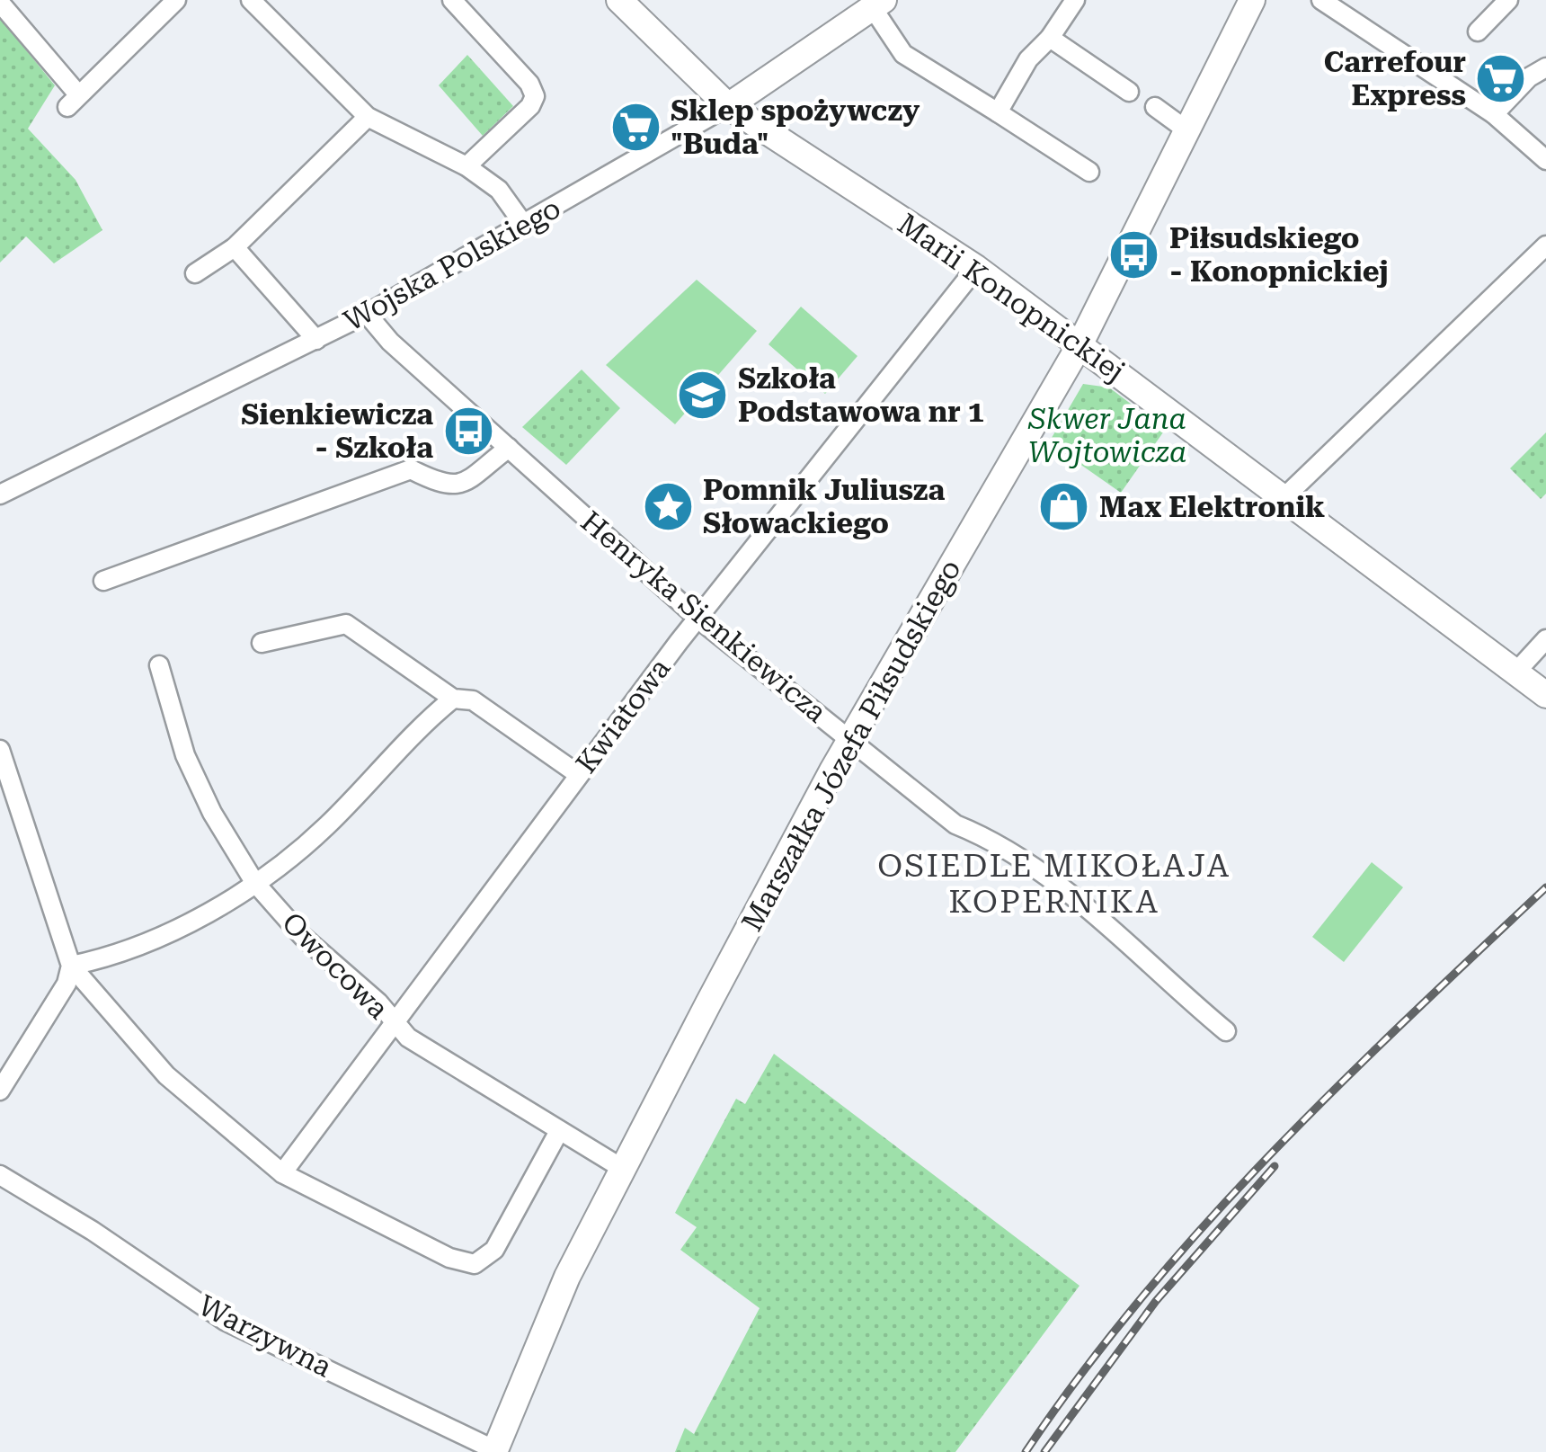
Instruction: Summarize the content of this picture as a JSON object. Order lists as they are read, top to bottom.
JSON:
{
  "streets": {
    "street": [
      "Wojska Polskiego",
      "Marii Konopnickiej",
      "Henryka Sienkiewicza",
      "Kwiatowa",
      "Marszałka Józefa Piłsudskiego",
      "Owocowa",
      "Warzywna"
    ]
  },
  "crossings": [
    ["Wojska Polskiego", "Marii Konopnickiej"],
    ["Wojska Polskiego", "Henryka Sienkiewicza"],
    ["Marii Konopnickiej", "Kwiatowa"],
    ["Marii Konopnickiej", "Marszałka Józefa Piłsudskiego"],
    ["Henryka Sienkiewicza", "Kwiatowa"],
    ["Henryka Sienkiewicza", "Marszałka Józefa Piłsudskiego"],
    ["Kwiatowa", "Owocowa"],
    ["Marszałka Józefa Piłsudskiego", "Owocowa"],
    ["Marszałka Józefa Piłsudskiego", "Warzywna"]
  ],
  "districts": ["OSIEDLE MIKOŁAJA KOPERNIKA"],
  "parks": ["Skwer Jana Wojtowicza"],
  "places": {
    "supermarket": ["Carrefour Express", "Sklep spożywczy \"Buda\""],
    "bus stop": ["Piłsudskiego - Konopnickiej", "Sienkiewicza - Szkoła"],
    "school or university": ["Szkoła Podstawowa nr 1"],
    "place": ["Pomnik Juliusza Słowackiego"],
    "shop": ["Max Elektronik"]
  }
}
